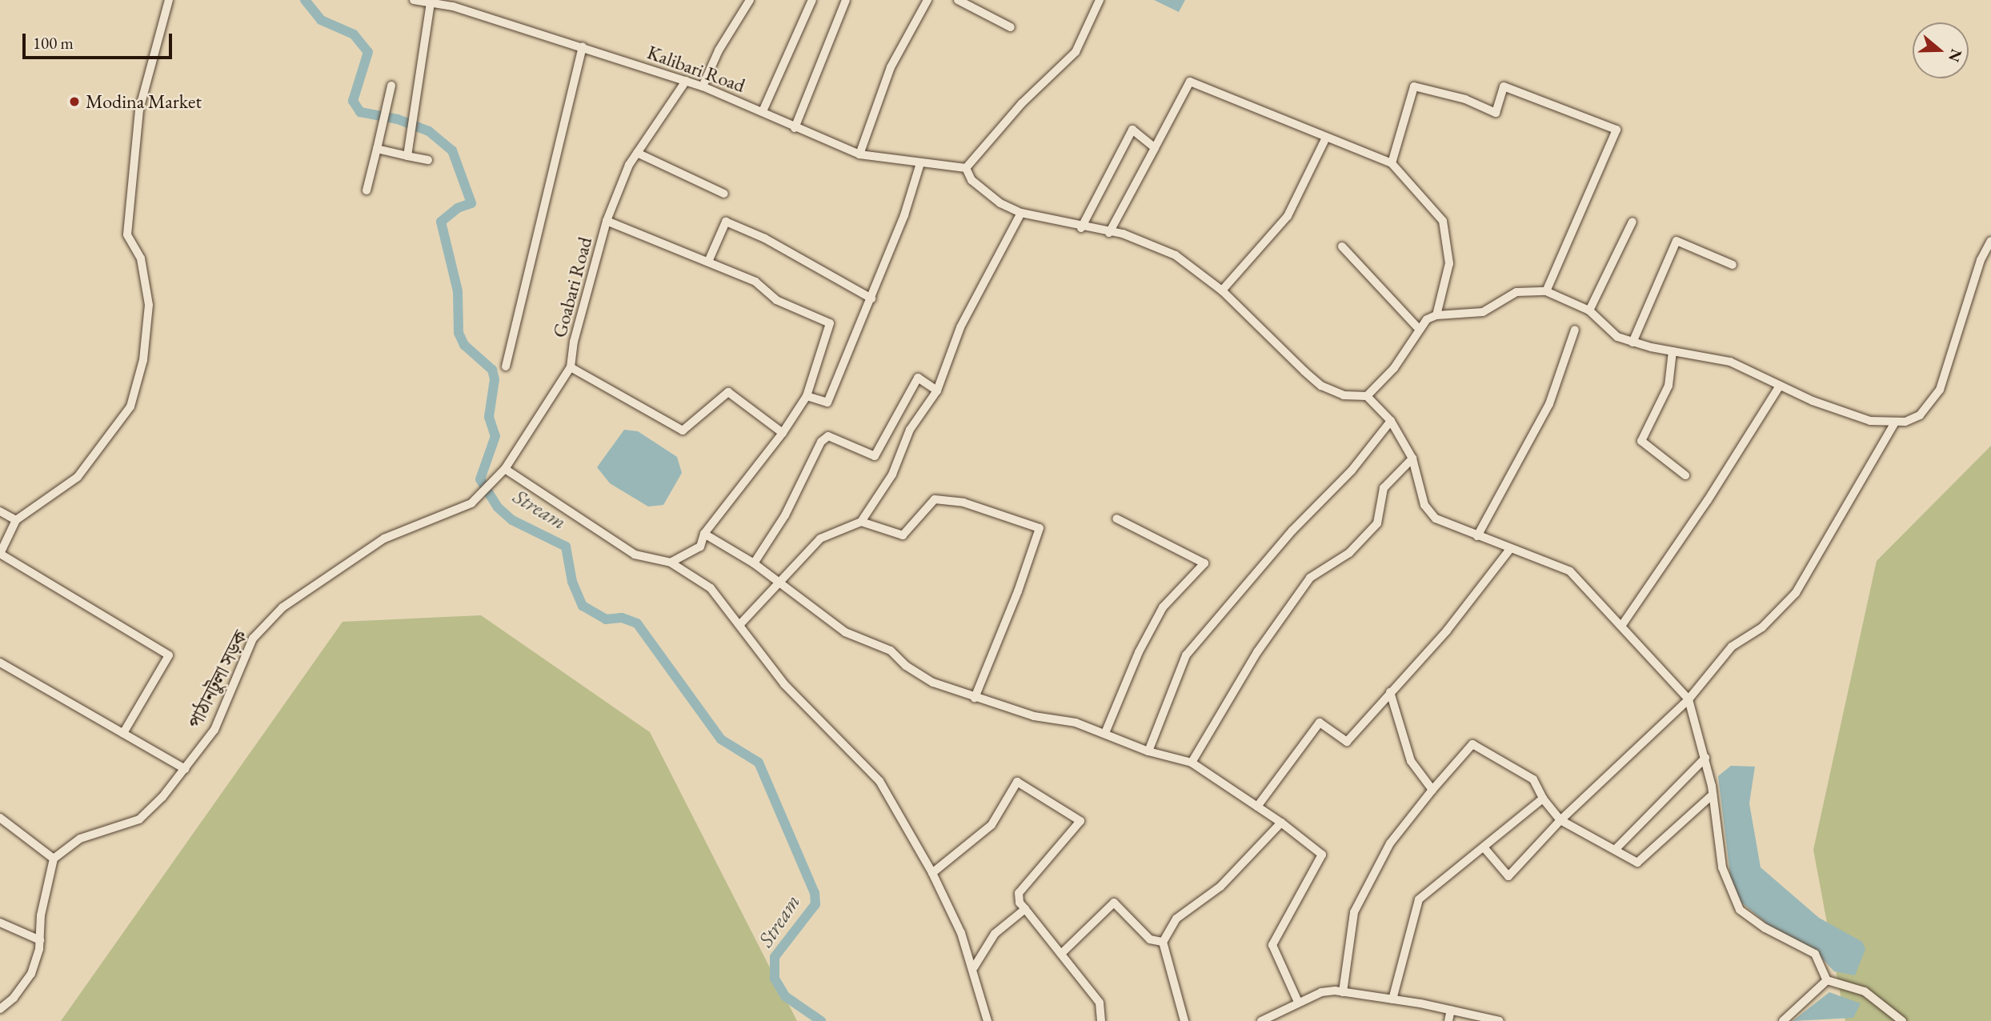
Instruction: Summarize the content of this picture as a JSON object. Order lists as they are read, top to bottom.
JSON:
{
  "streets": {
    "street": ["Kalibari Road", "Goabari Road", "পাঠানটুলা সড়ক"]
  },
  "crossings": [
    ["Kalibari Road", "Goabari Road"],
    ["Goabari Road", "পাঠানটুলা সড়ক"]
  ],
  "water": ["Stream"],
  "places": ["Modina Market"],
  "scale_bar": "100 m",
  "north": "right"
}
